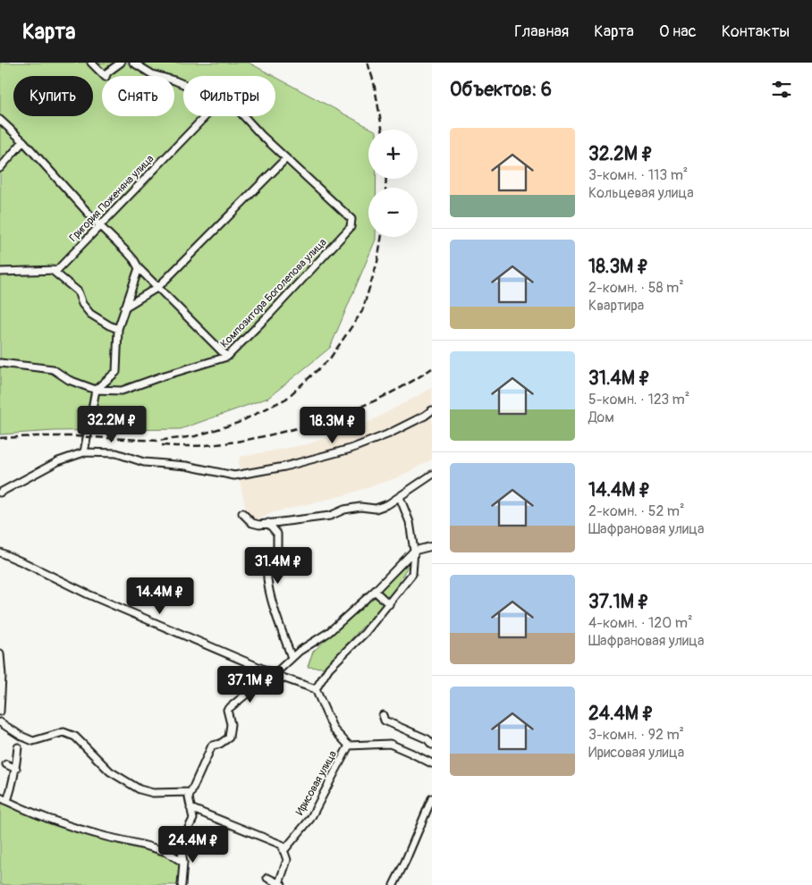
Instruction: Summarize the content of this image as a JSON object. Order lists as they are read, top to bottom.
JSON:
{
  "streets": {
    "street": ["Григория Поженяна улица", "Композитора Боголепова улица", "Ирисовая улица"]
  },
  "page": {
    "header": "Карта",
    "nav": [
      "Главная",
      "Карта",
      "О нас",
      "Контакты"
    ],
    "heading": "Объектов: 6",
    "chip": ["Купить", "Снять", "Фильтры"],
    "list": [
      {
        "name": "32.2M ₽",
        "note": "3-комн. · 113 m² · Кольцевая улица"
      },
      {
        "name": "18.3M ₽",
        "note": "2-комн. · 58 m² · Квартира"
      },
      {
        "name": "31.4M ₽",
        "note": "5-комн. · 123 m² · Дом"
      },
      {
        "name": "14.4M ₽",
        "note": "2-комн. · 52 m² · Шафрановая улица"
      },
      {
        "name": "37.1M ₽",
        "note": "4-комн. · 120 m² · Шафрановая улица"
      },
      {
        "name": "24.4M ₽",
        "note": "3-комн. · 92 m² · Ирисовая улица"
      }
    ],
    "map_buttons": ["+", "−"],
    "price": [
      "32.2M ₽",
      "18.3M ₽",
      "31.4M ₽",
      "14.4M ₽",
      "37.1M ₽",
      "24.4M ₽"
    ]
  }
}
